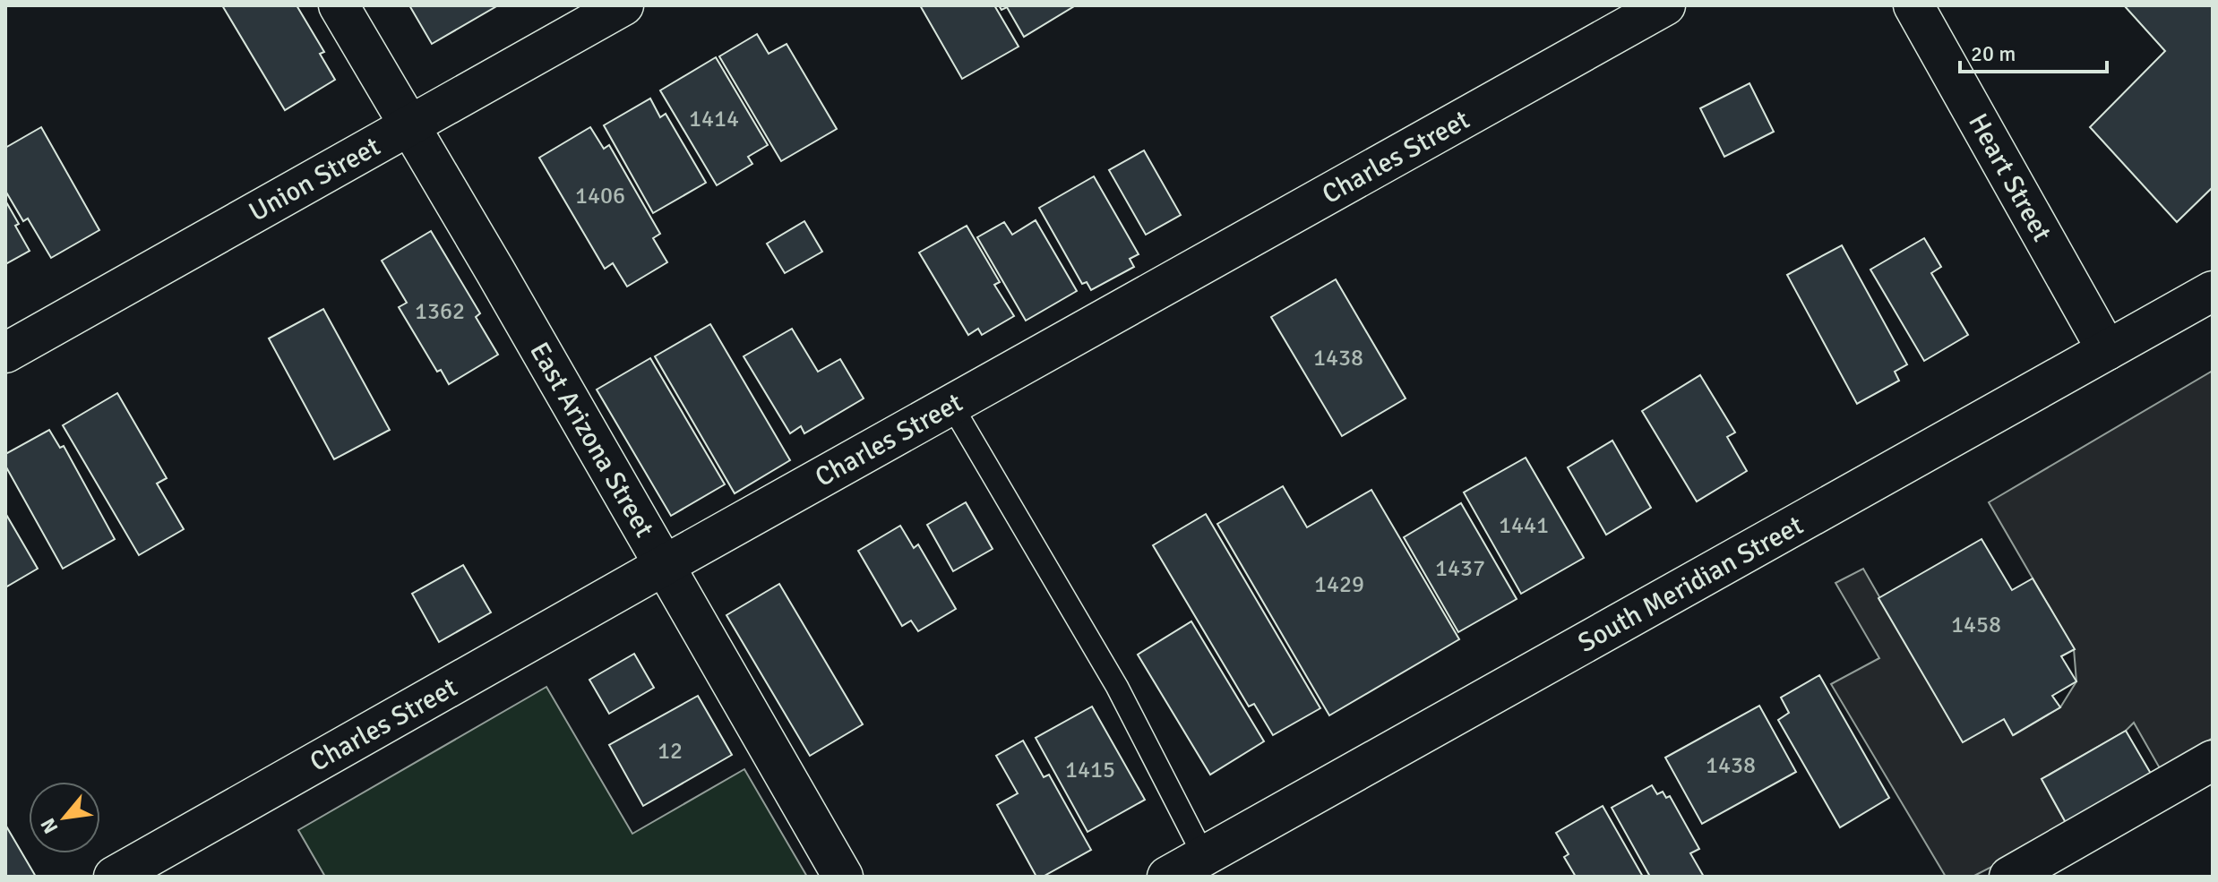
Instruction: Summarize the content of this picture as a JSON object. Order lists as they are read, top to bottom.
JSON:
{
  "streets": {
    "street": [
      "Charles Street",
      "Heart Street",
      "Union Street",
      "East Arizona Street",
      "South Meridian Street"
    ]
  },
  "crossings": [
    ["Charles Street", "East Arizona Street"],
    ["Heart Street", "South Meridian Street"],
    ["Union Street", "East Arizona Street"]
  ],
  "house_numbers": [
    "1414",
    "1406",
    "1362",
    "1438",
    "1441",
    "1437",
    "1429",
    "1458",
    "12",
    "1438",
    "1415"
  ],
  "scale_bar": "20 m",
  "north": "bottom left"
}
